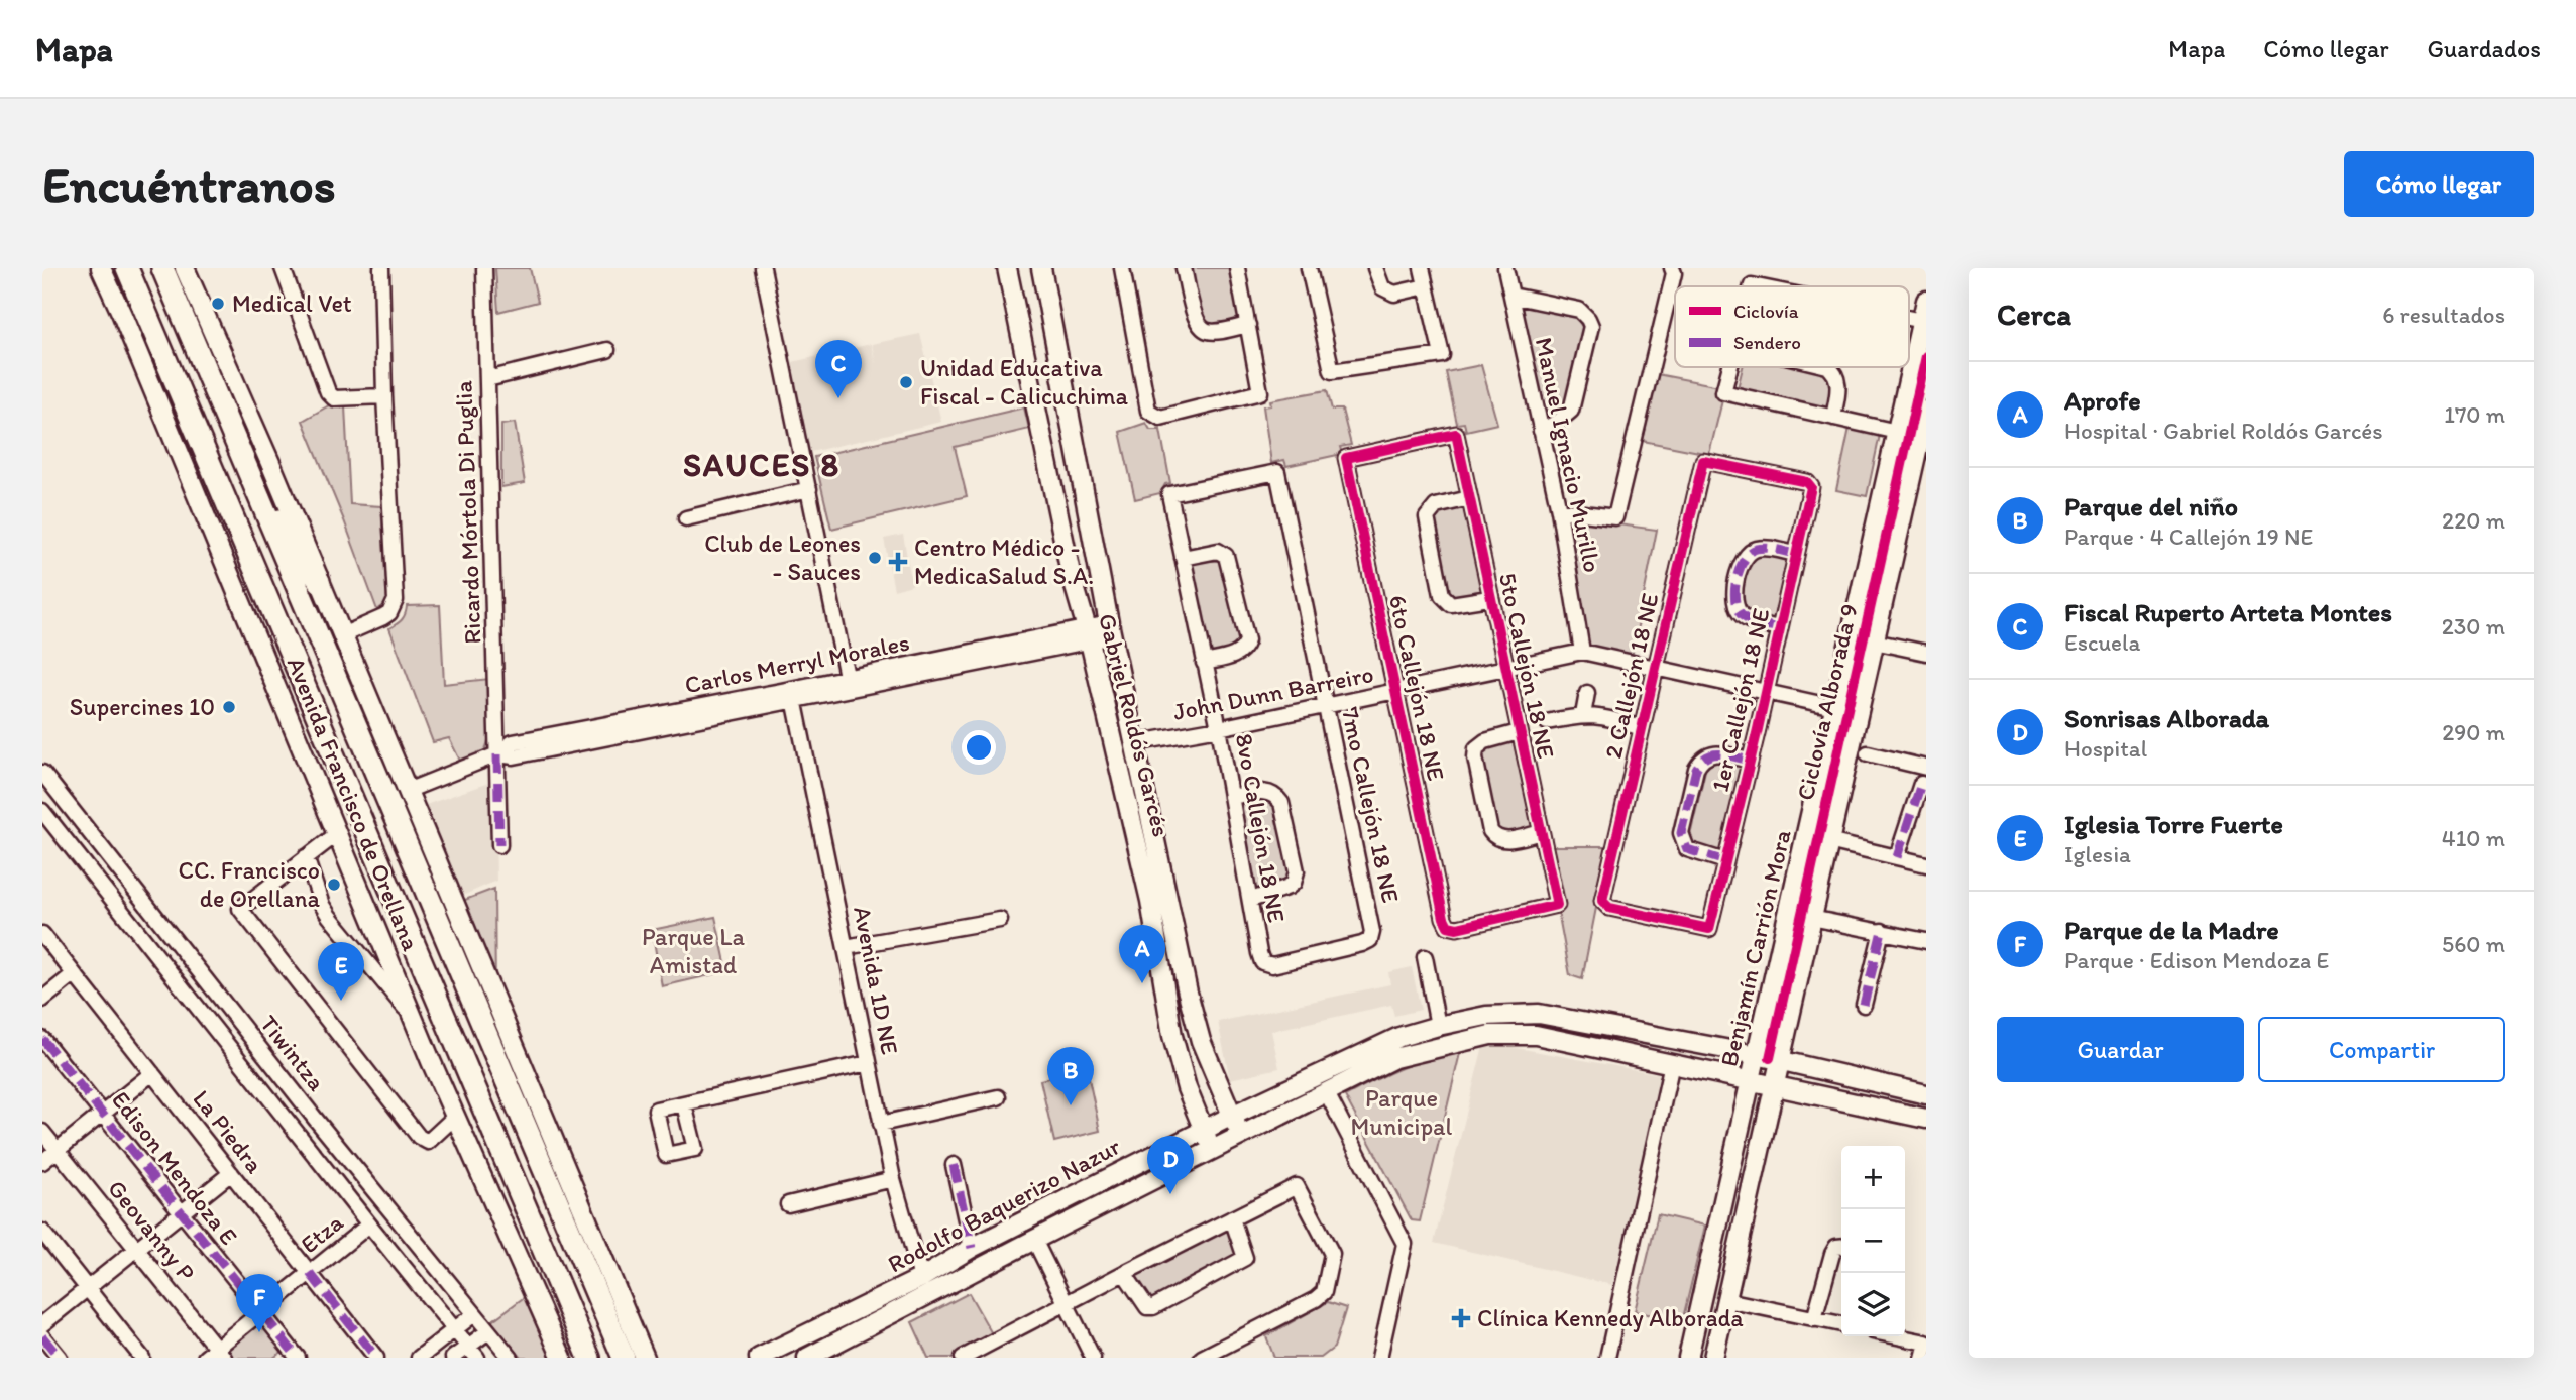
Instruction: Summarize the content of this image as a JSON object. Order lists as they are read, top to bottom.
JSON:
{
  "streets": {
    "highway": ["Avenida Francisco de Orellana"],
    "main road": ["Gabriel Roldós Garcés", "Benjamín Carrión Mora", "Rodolfo Baquerizo Nazur"],
    "street": [
      "Manuel Ignacio Murillo",
      "Ricardo Mórtola Di Puglia",
      "Carlos Merryl Morales",
      "5to Callejón 18 NE",
      "2 Callejón 18 NE",
      "6to Callejón 18 NE",
      "John Dunn Barreiro",
      "1er Callejón 18 NE",
      "7mo Callejón 18 NE",
      "8vo Callejón 18 NE",
      "Avenida 1D NE",
      "Tiwintza",
      "La Piedra",
      "Edison Mendoza E",
      "Geovanny P",
      "Etza"
    ],
    "cycle path": ["Ciclovía Alborada 9"]
  },
  "crossings": [
    ["Manuel Ignacio Murillo", "John Dunn Barreiro"],
    ["Ricardo Mórtola Di Puglia", "Carlos Merryl Morales"],
    ["Carlos Merryl Morales", "Gabriel Roldós Garcés"],
    ["Carlos Merryl Morales", "Avenida 1D NE"],
    ["5to Callejón 18 NE", "6to Callejón 18 NE"],
    ["5to Callejón 18 NE", "John Dunn Barreiro"],
    ["2 Callejón 18 NE", "John Dunn Barreiro"],
    ["2 Callejón 18 NE", "1er Callejón 18 NE"],
    ["6to Callejón 18 NE", "John Dunn Barreiro"],
    ["John Dunn Barreiro", "1er Callejón 18 NE"],
    ["John Dunn Barreiro", "Gabriel Roldós Garcés"],
    ["John Dunn Barreiro", "7mo Callejón 18 NE"],
    ["John Dunn Barreiro", "8vo Callejón 18 NE"],
    ["John Dunn Barreiro", "Benjamín Carrión Mora"],
    ["Gabriel Roldós Garcés", "Rodolfo Baquerizo Nazur"],
    ["7mo Callejón 18 NE", "8vo Callejón 18 NE"],
    ["Benjamín Carrión Mora", "Rodolfo Baquerizo Nazur"],
    ["Avenida 1D NE", "Rodolfo Baquerizo Nazur"],
    ["Tiwintza", "Etza"],
    ["La Piedra", "Etza"],
    ["Edison Mendoza E", "Etza"],
    ["Geovanny P", "Etza"]
  ],
  "districts": ["SAUCES 8"],
  "parks": ["Parque La Amistad", "Parque Municipal"],
  "places": {
    "other": [
      "Medical Vet",
      "Unidad Educativa Fiscal - Calicuchima",
      "Club de Leones - Sauces",
      "Supercines 10",
      "CC. Francisco de Orellana"
    ],
    "health": ["Centro Médico - MedicaSalud S.A.", "Clínica Kennedy Alborada"]
  },
  "legend": ["Ciclovía", "Sendero"],
  "page": {
    "header": "Mapa",
    "nav": ["Mapa", "Cómo llegar", "Guardados"],
    "buttons": [
      "Cómo llegar",
      ["Guardar", "Compartir"]
    ],
    "title": "Encuéntranos",
    "heading": ["Cerca", "6 resultados"],
    "pins": [
      "C",
      "A",
      "E",
      "B",
      "D",
      "F"
    ],
    "list": [
      {
        "mark": "A",
        "name": "Aprofe",
        "note": "Hospital · Gabriel Roldós Garcés",
        "value": "170 m"
      },
      {
        "mark": "B",
        "name": "Parque del niño",
        "note": "Parque · 4 Callejón 19 NE",
        "value": "220 m"
      },
      {
        "mark": "C",
        "name": "Fiscal Ruperto Arteta Montes",
        "note": "Escuela",
        "value": "230 m"
      },
      {
        "mark": "D",
        "name": "Sonrisas Alborada",
        "note": "Hospital",
        "value": "290 m"
      },
      {
        "mark": "E",
        "name": "Iglesia Torre Fuerte",
        "note": "Iglesia",
        "value": "410 m"
      },
      {
        "mark": "F",
        "name": "Parque de la Madre",
        "note": "Parque · Edison Mendoza E",
        "value": "560 m"
      }
    ],
    "map_buttons": ["+", "−"]
  }
}
